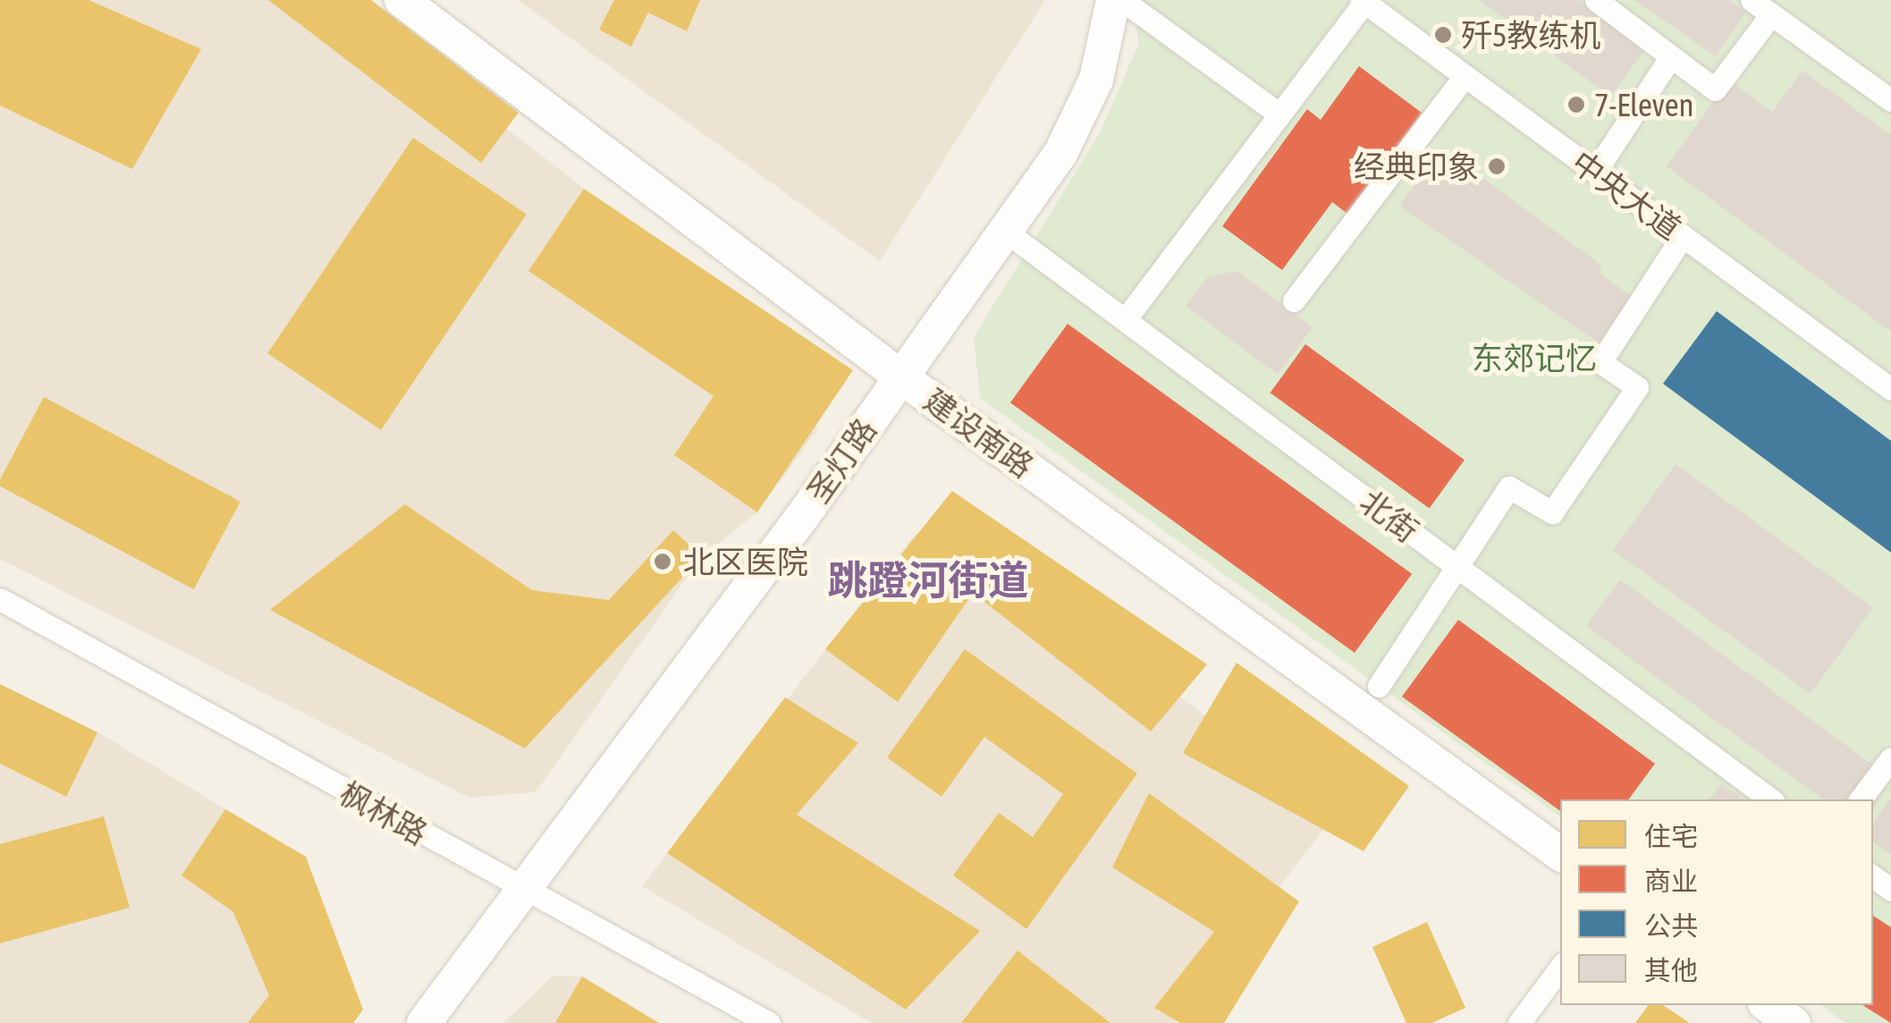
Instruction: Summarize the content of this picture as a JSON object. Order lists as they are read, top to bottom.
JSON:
{
  "streets": {
    "street": [
      "中央大道",
      "建设南路",
      "圣灯路",
      "北街",
      "枫林路"
    ]
  },
  "crossings": [
    ["建设南路", "圣灯路"],
    ["圣灯路", "北街"],
    ["圣灯路", "枫林路"]
  ],
  "districts": ["跳蹬河街道"],
  "parks": ["东郊记忆"],
  "places": [
    "歼5教练机",
    "7-Eleven",
    "经典印象",
    "北区医院"
  ],
  "legend": [
    "住宅",
    "商业",
    "公共",
    "其他"
  ]
}
